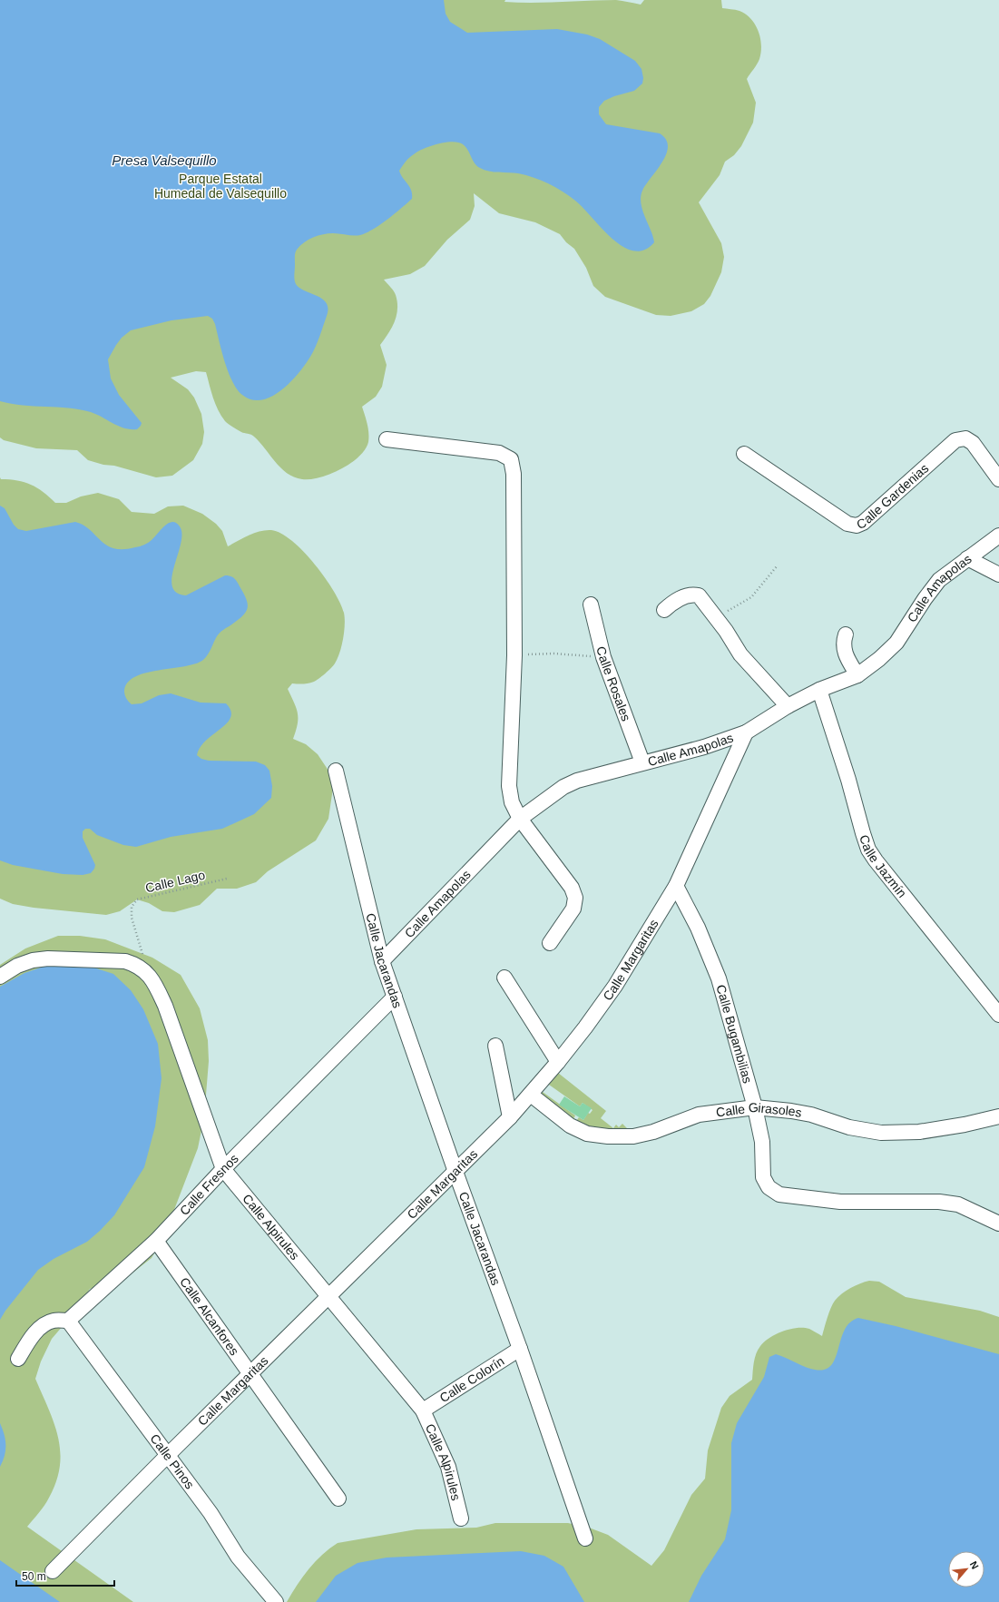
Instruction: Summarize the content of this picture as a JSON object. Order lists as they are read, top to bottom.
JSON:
{
  "streets": {
    "street": [
      "Calle Gardenias",
      "Calle Amapolas",
      "Calle Rosales",
      "Calle Jazmín",
      "Calle Margaritas",
      "Calle Jacarandas",
      "Calle Bugambilias",
      "Calle Girasoles",
      "Calle Fresnos",
      "Calle Alpirules",
      "Calle Alcanfores",
      "Calle Colorín",
      "Calle Pinos"
    ],
    "path": ["Calle Lago"]
  },
  "crossings": [
    ["Calle Amapolas", "Calle Rosales"],
    ["Calle Amapolas", "Calle Jazmín"],
    ["Calle Amapolas", "Calle Margaritas"],
    ["Calle Amapolas", "Calle Jacarandas"],
    ["Calle Lago", "Calle Alpirules"],
    ["Calle Margaritas", "Calle Jacarandas"],
    ["Calle Margaritas", "Calle Bugambilias"],
    ["Calle Margaritas", "Calle Girasoles"],
    ["Calle Margaritas", "Calle Alpirules"],
    ["Calle Margaritas", "Calle Alcanfores"],
    ["Calle Margaritas", "Calle Pinos"],
    ["Calle Jacarandas", "Calle Fresnos"],
    ["Calle Jacarandas", "Calle Colorín"],
    ["Calle Bugambilias", "Calle Girasoles"],
    ["Calle Fresnos", "Calle Alpirules"],
    ["Calle Fresnos", "Calle Alcanfores"],
    ["Calle Fresnos", "Calle Pinos"],
    ["Calle Alpirules", "Calle Colorín"]
  ],
  "water": ["Presa Valsequillo"],
  "parks": ["Parque Estatal Humedal de Valsequillo"],
  "scale_bar": "50 m",
  "north": "top right"
}
